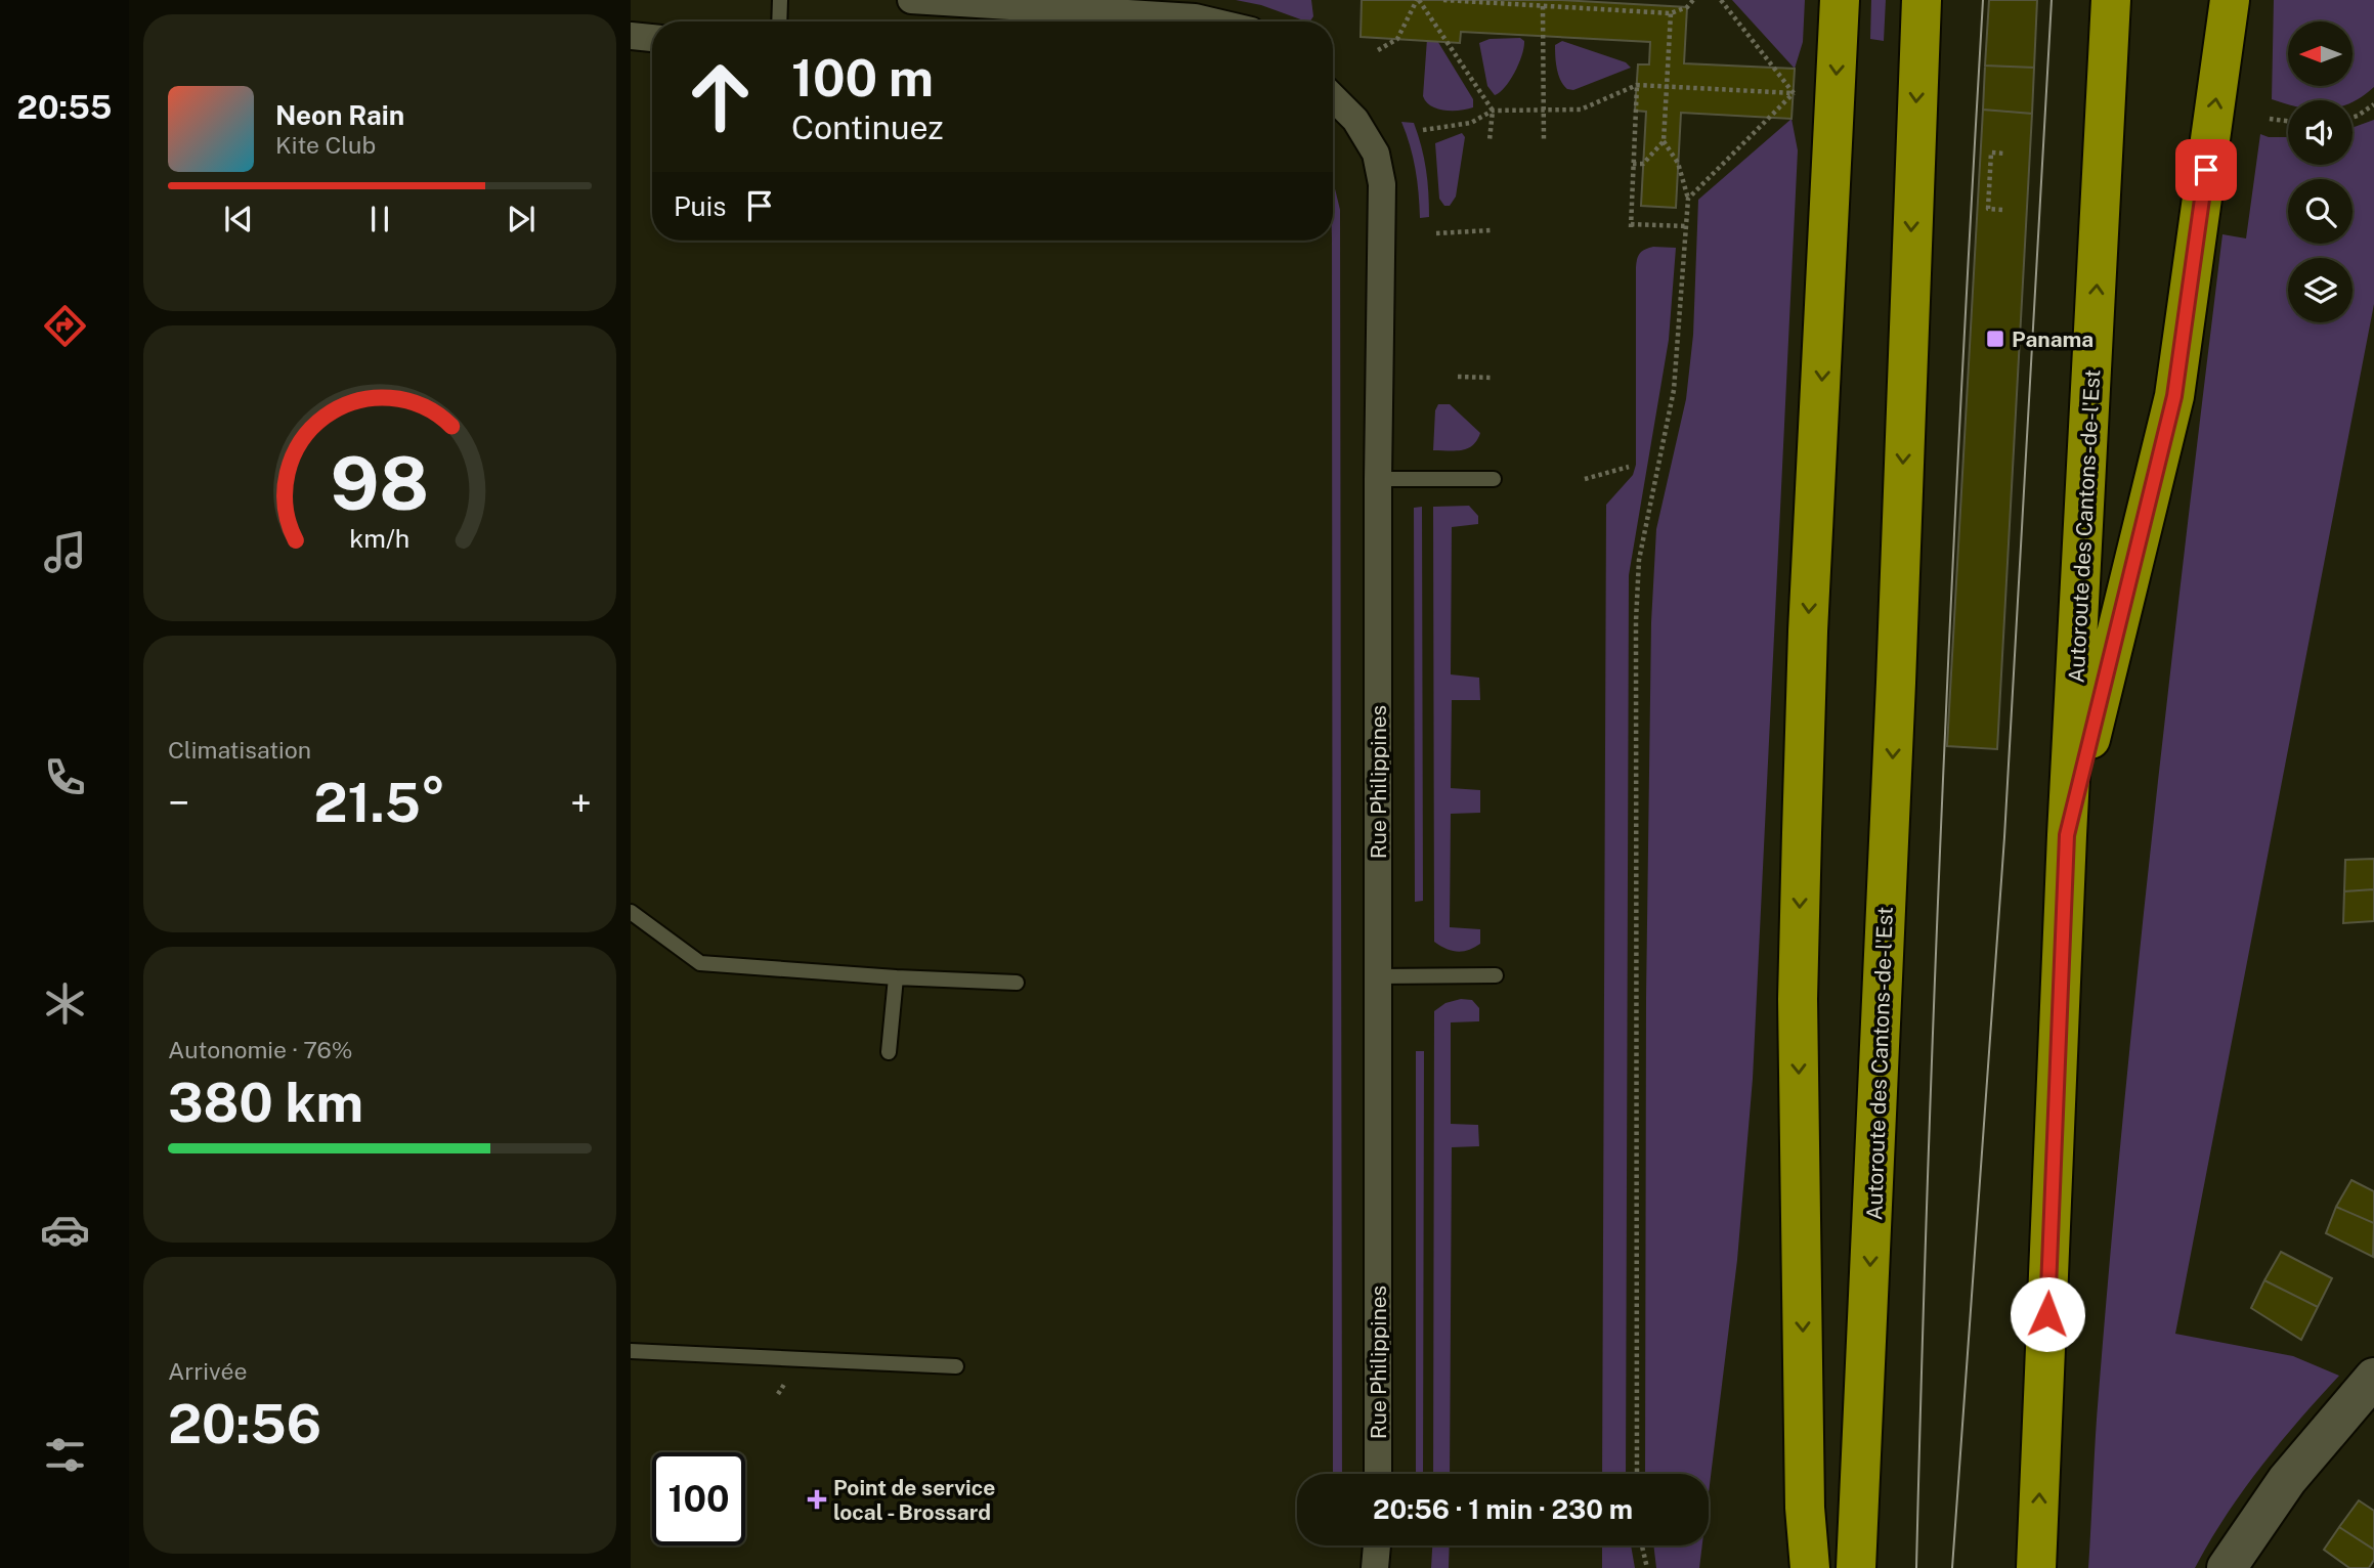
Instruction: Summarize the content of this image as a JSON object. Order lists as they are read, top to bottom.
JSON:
{
  "streets": {
    "highway": ["Autoroute des Cantons-de-l'Est"],
    "street": ["Rue Philippines"]
  },
  "places": {
    "transit": ["Panama"],
    "health": ["Point de service local - Brossard"]
  },
  "north": "left",
  "page": {
    "tabs": "20:55",
    "turn": ["100 m", "Continuez"],
    "song": ["Neon Rain", "Kite Club"],
    "then": "Puis",
    "tile": [
      "Climatisation",
      ["Autonomie · 76%", "380 km"],
      ["Arrivée", "20:56"]
    ],
    "heat": ["−", "21.5°", "+"],
    "limit": "100",
    "trip": "20:56 · 1 min · 230 m",
    "gauge": ["98", "km/h"]
  }
}
